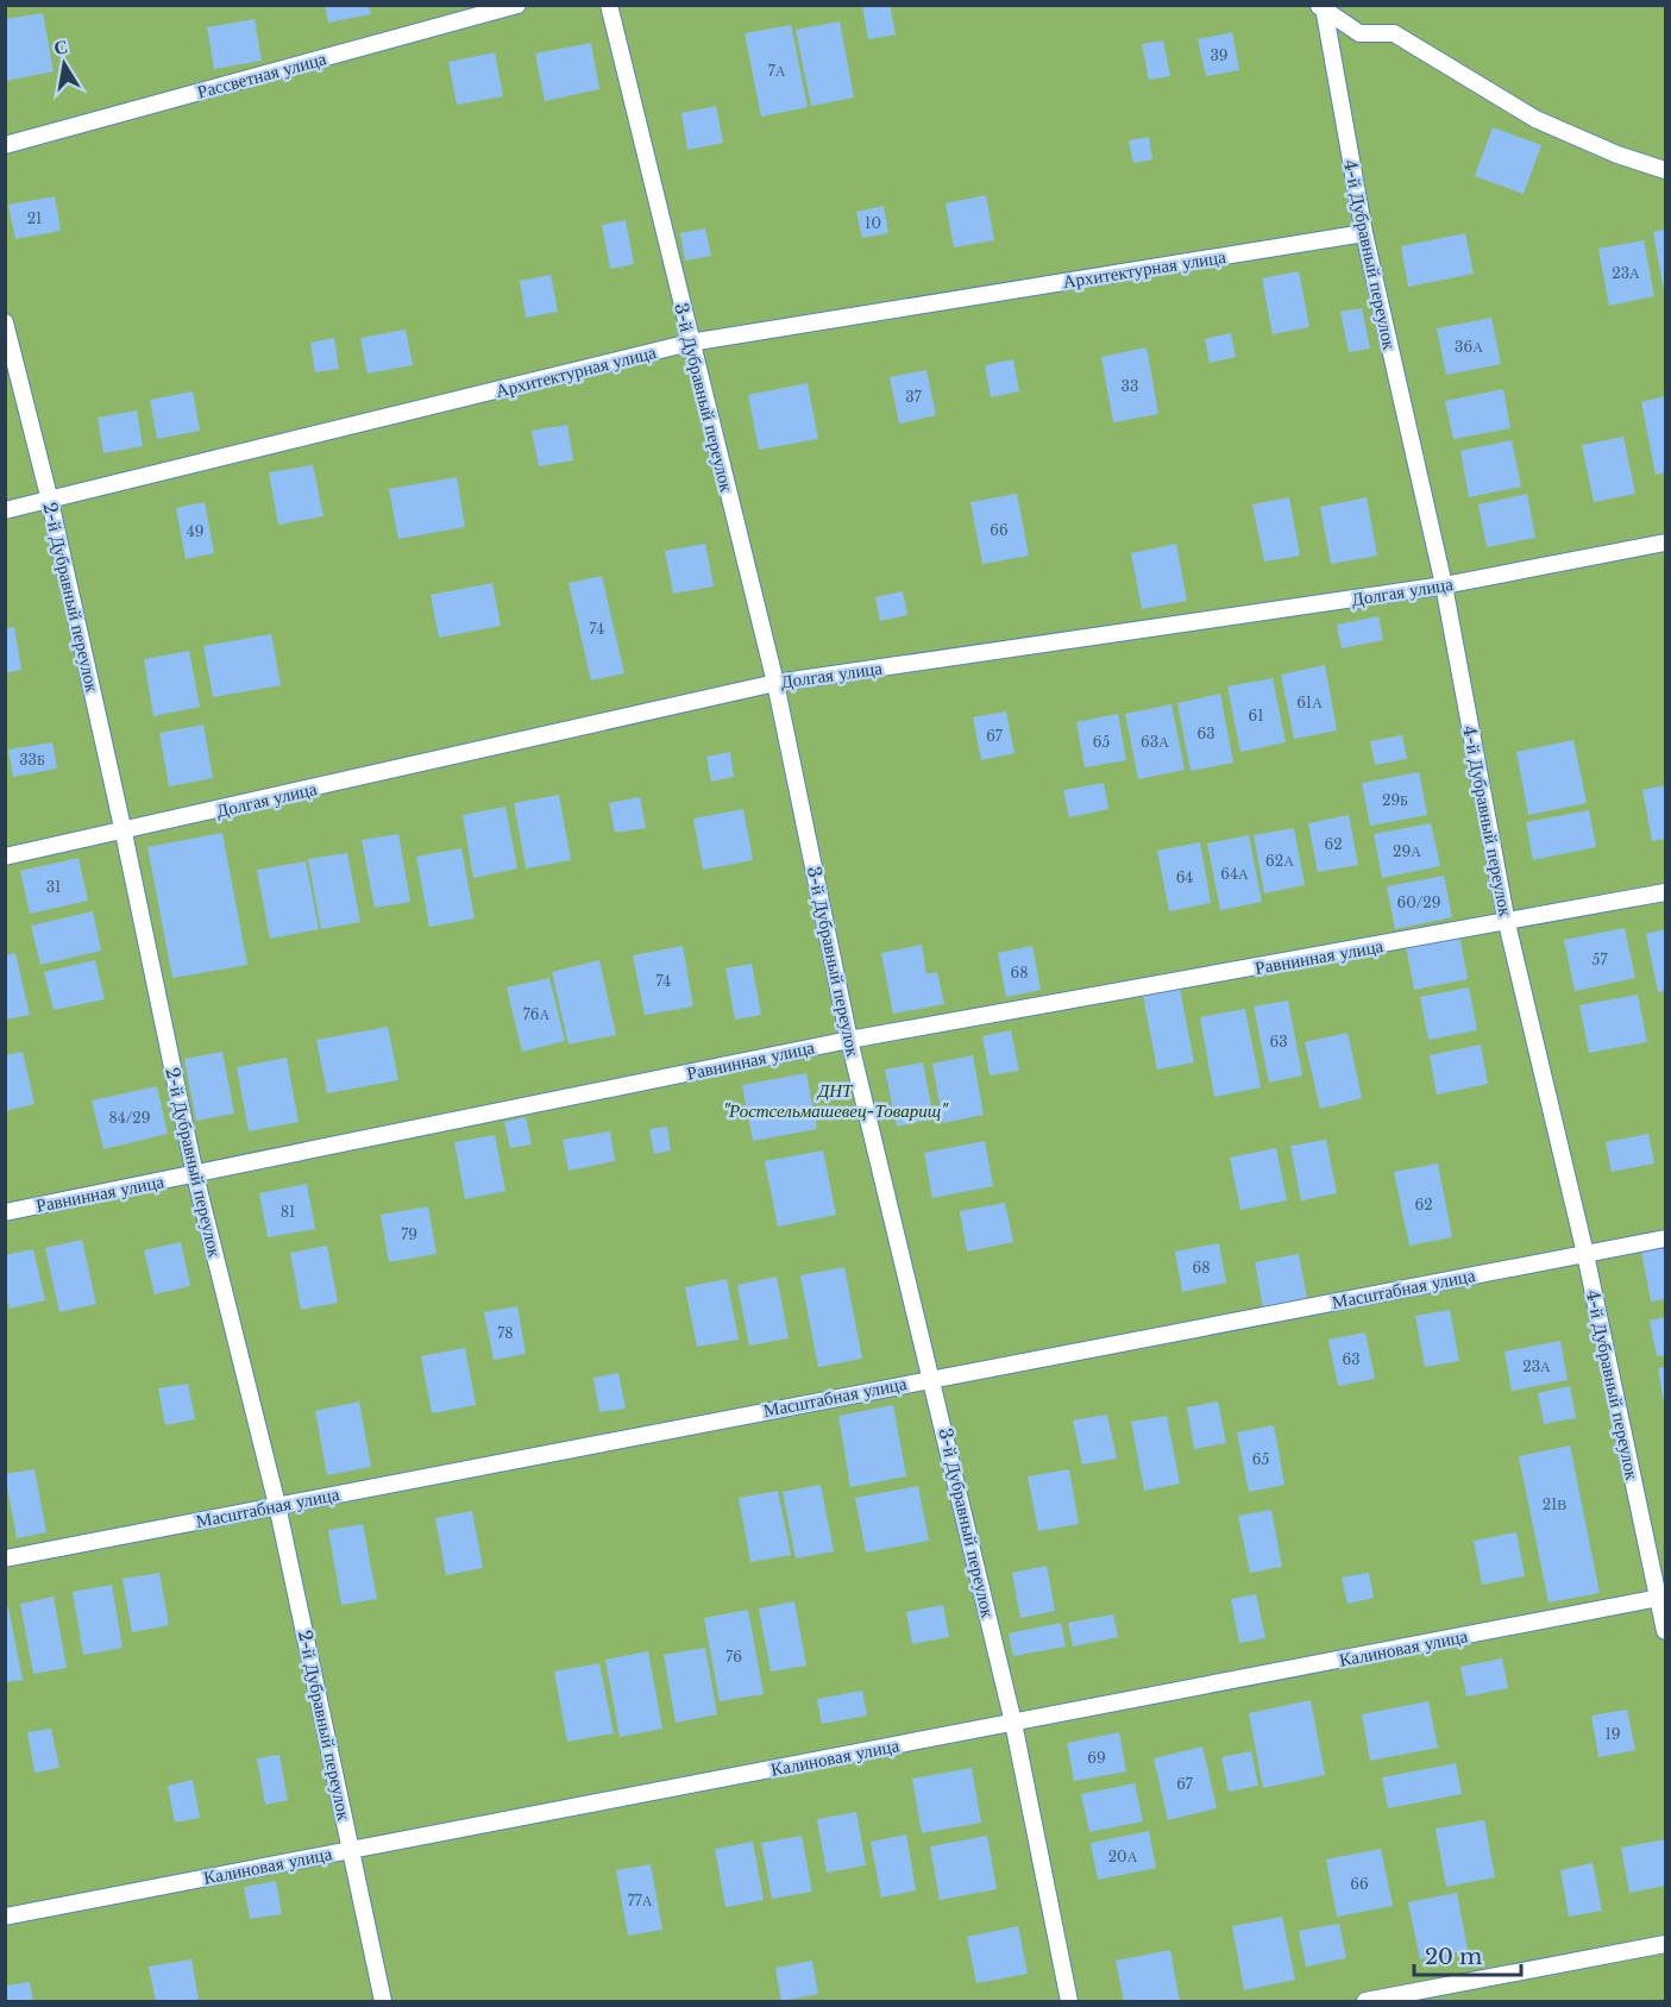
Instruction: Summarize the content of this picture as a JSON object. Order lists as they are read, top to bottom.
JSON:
{
  "streets": {
    "lane": [
      "Рассветная улица",
      "4-й Дубравный переулок",
      "Архитектурная улица",
      "3-й Дубравный переулок",
      "Долгая улица",
      "2-й Дубравный переулок",
      "Равнинная улица",
      "Масштабная улица",
      "Калиновая улица"
    ]
  },
  "crossings": [
    ["4-й Дубравный переулок", "Архитектурная улица"],
    ["4-й Дубравный переулок", "Долгая улица"],
    ["4-й Дубравный переулок", "Равнинная улица"],
    ["4-й Дубравный переулок", "Масштабная улица"],
    ["4-й Дубравный переулок", "Калиновая улица"],
    ["Архитектурная улица", "3-й Дубравный переулок"],
    ["Архитектурная улица", "2-й Дубравный переулок"],
    ["3-й Дубравный переулок", "Долгая улица"],
    ["3-й Дубравный переулок", "Равнинная улица"],
    ["3-й Дубравный переулок", "Масштабная улица"],
    ["3-й Дубравный переулок", "Калиновая улица"],
    ["Долгая улица", "2-й Дубравный переулок"],
    ["2-й Дубравный переулок", "Равнинная улица"],
    ["2-й Дубравный переулок", "Масштабная улица"],
    ["2-й Дубравный переулок", "Калиновая улица"]
  ],
  "parks": ["ДНТ \"Ростсельмашевец-Товарищ\""],
  "house_numbers": [
    "39",
    "7А",
    "21",
    "10",
    "23А",
    "36А",
    "33",
    "37",
    "66",
    "49",
    "74",
    "61А",
    "61",
    "63",
    "67",
    "65",
    "63А",
    "33Б",
    "29Б",
    "62",
    "29А",
    "62А",
    "64А",
    "64",
    "31",
    "60/29",
    "57",
    "68",
    "74",
    "76А",
    "63",
    "84/29",
    "62",
    "81",
    "79",
    "68",
    "78",
    "63",
    "23А",
    "65",
    "21В",
    "76",
    "19",
    "69",
    "67",
    "20А",
    "66",
    "77А"
  ],
  "scale_bar": "20 m",
  "north": "top"
}
